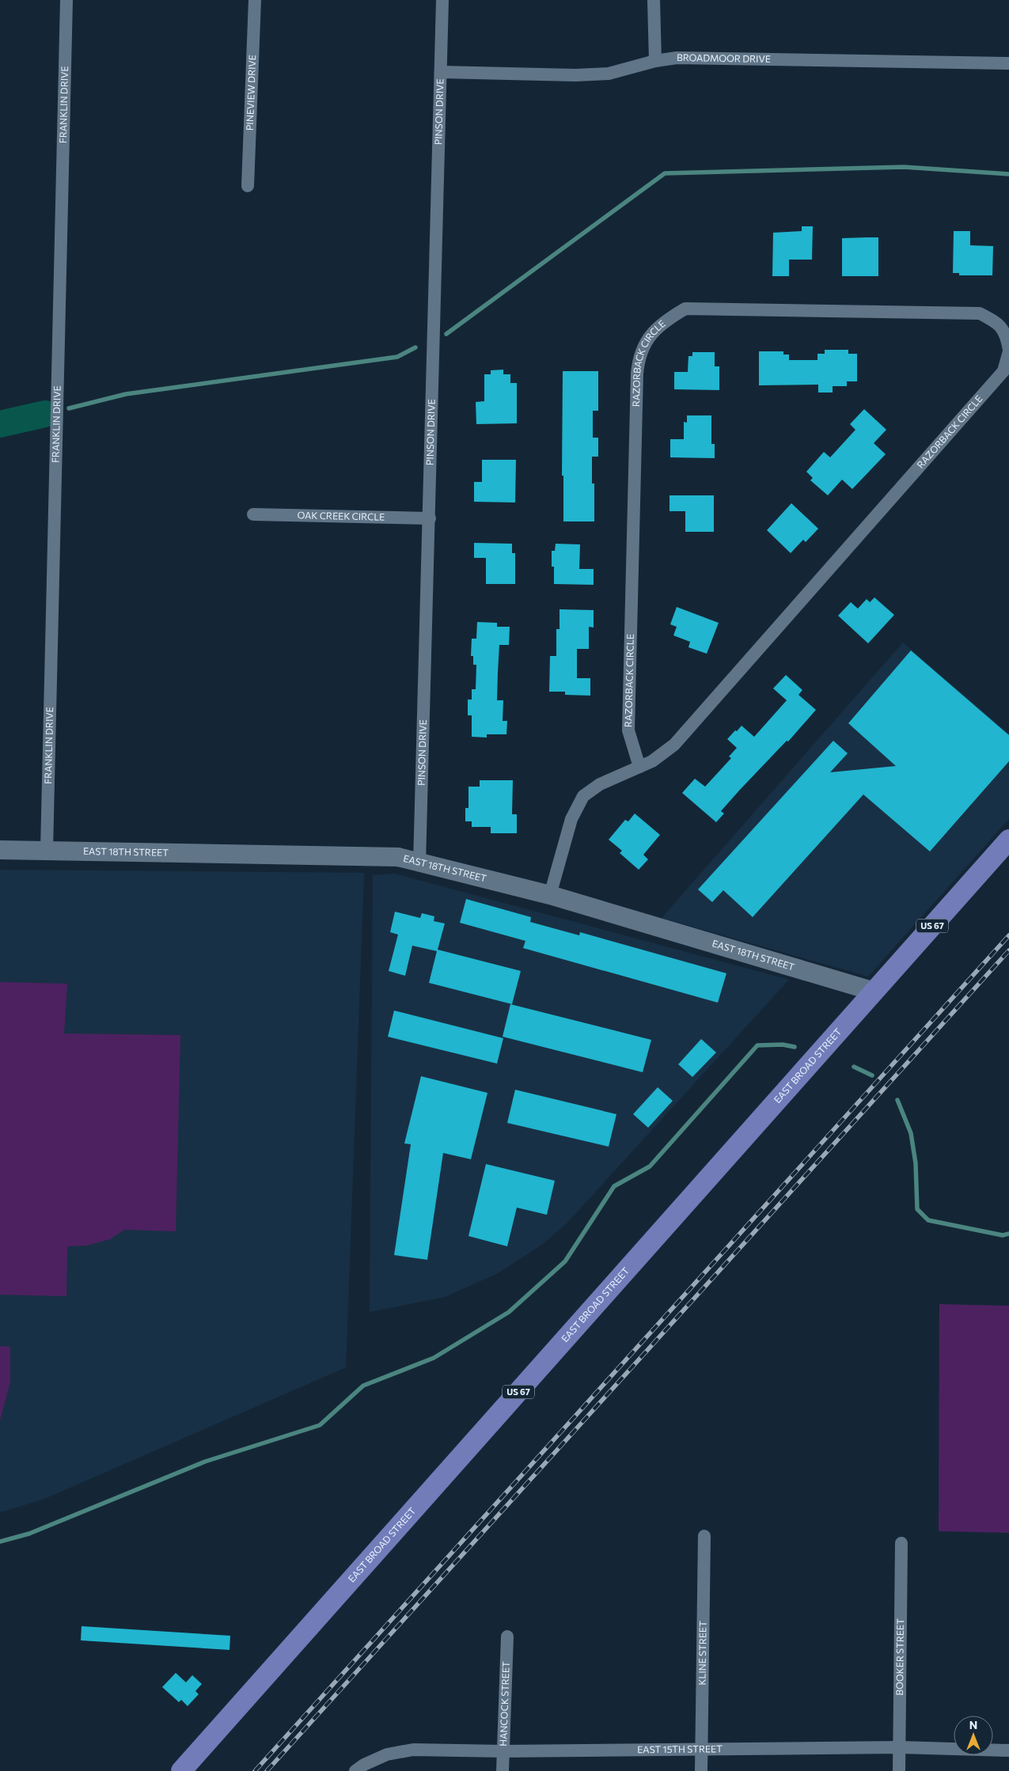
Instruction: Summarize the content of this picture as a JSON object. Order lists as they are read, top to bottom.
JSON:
{
  "streets": {
    "main road": ["US 67", "EAST BROAD STREET"],
    "street": [
      "BROADMOOR DRIVE",
      "PINEVIEW DRIVE",
      "FRANKLIN DRIVE",
      "PINSON DRIVE",
      "RAZORBACK CIRCLE",
      "OAK CREEK CIRCLE",
      "EAST 18TH STREET",
      "KLINE STREET",
      "BOOKER STREET",
      "HANCOCK STREET",
      "EAST 15TH STREET"
    ]
  },
  "crossings": [
    ["BROADMOOR DRIVE", "PINSON DRIVE"],
    ["FRANKLIN DRIVE", "EAST 18TH STREET"],
    ["PINSON DRIVE", "OAK CREEK CIRCLE"],
    ["PINSON DRIVE", "EAST 18TH STREET"],
    ["RAZORBACK CIRCLE", "EAST 18TH STREET"],
    ["EAST 18TH STREET", "EAST BROAD STREET"],
    ["KLINE STREET", "EAST 15TH STREET"],
    ["BOOKER STREET", "EAST 15TH STREET"],
    ["HANCOCK STREET", "EAST 15TH STREET"]
  ],
  "north": "top"
}
